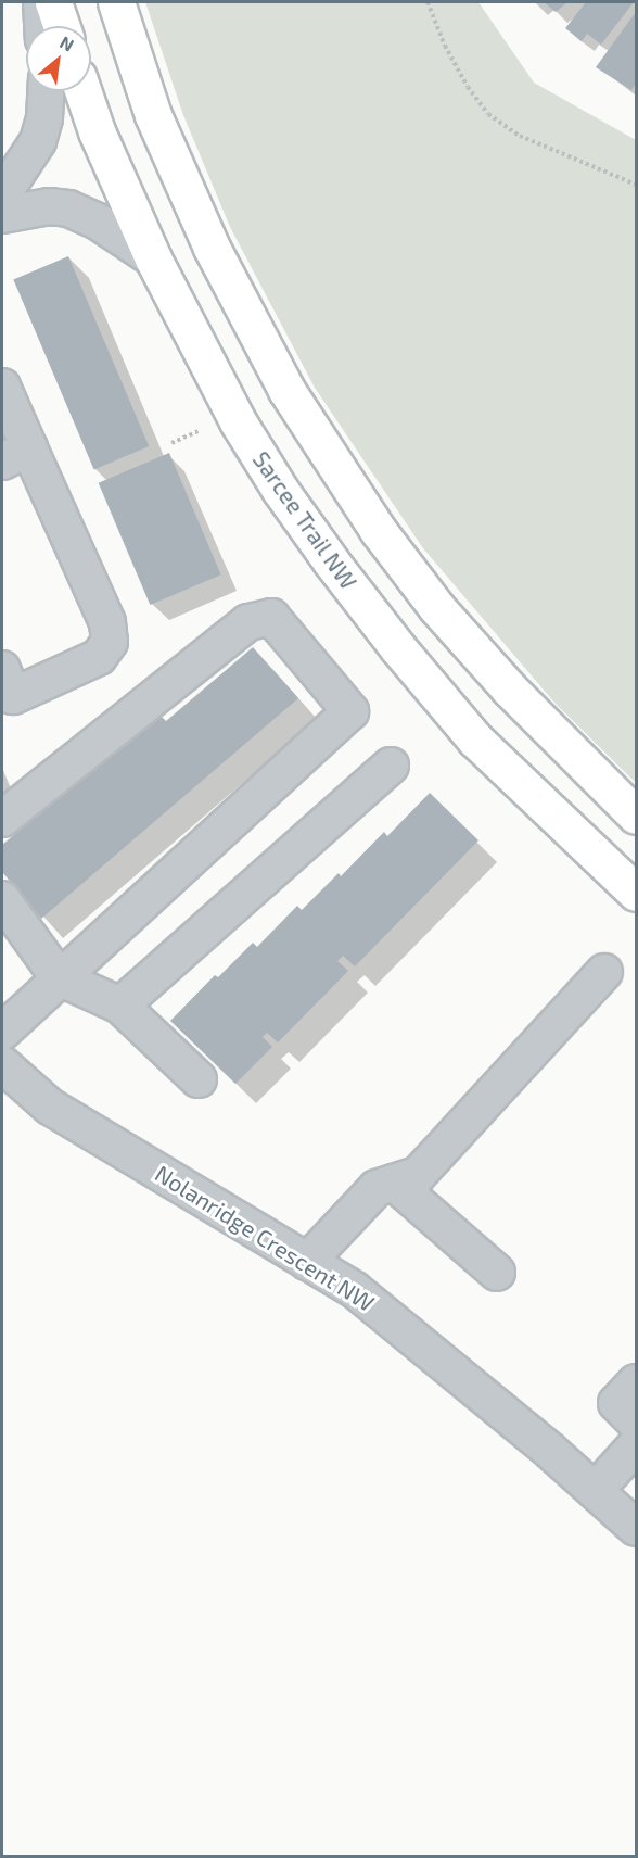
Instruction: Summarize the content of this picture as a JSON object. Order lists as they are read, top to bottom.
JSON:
{
  "streets": {
    "main road": ["Sarcee Trail NW"],
    "street": ["Nolanridge Crescent NW"]
  },
  "north": "top right"
}
